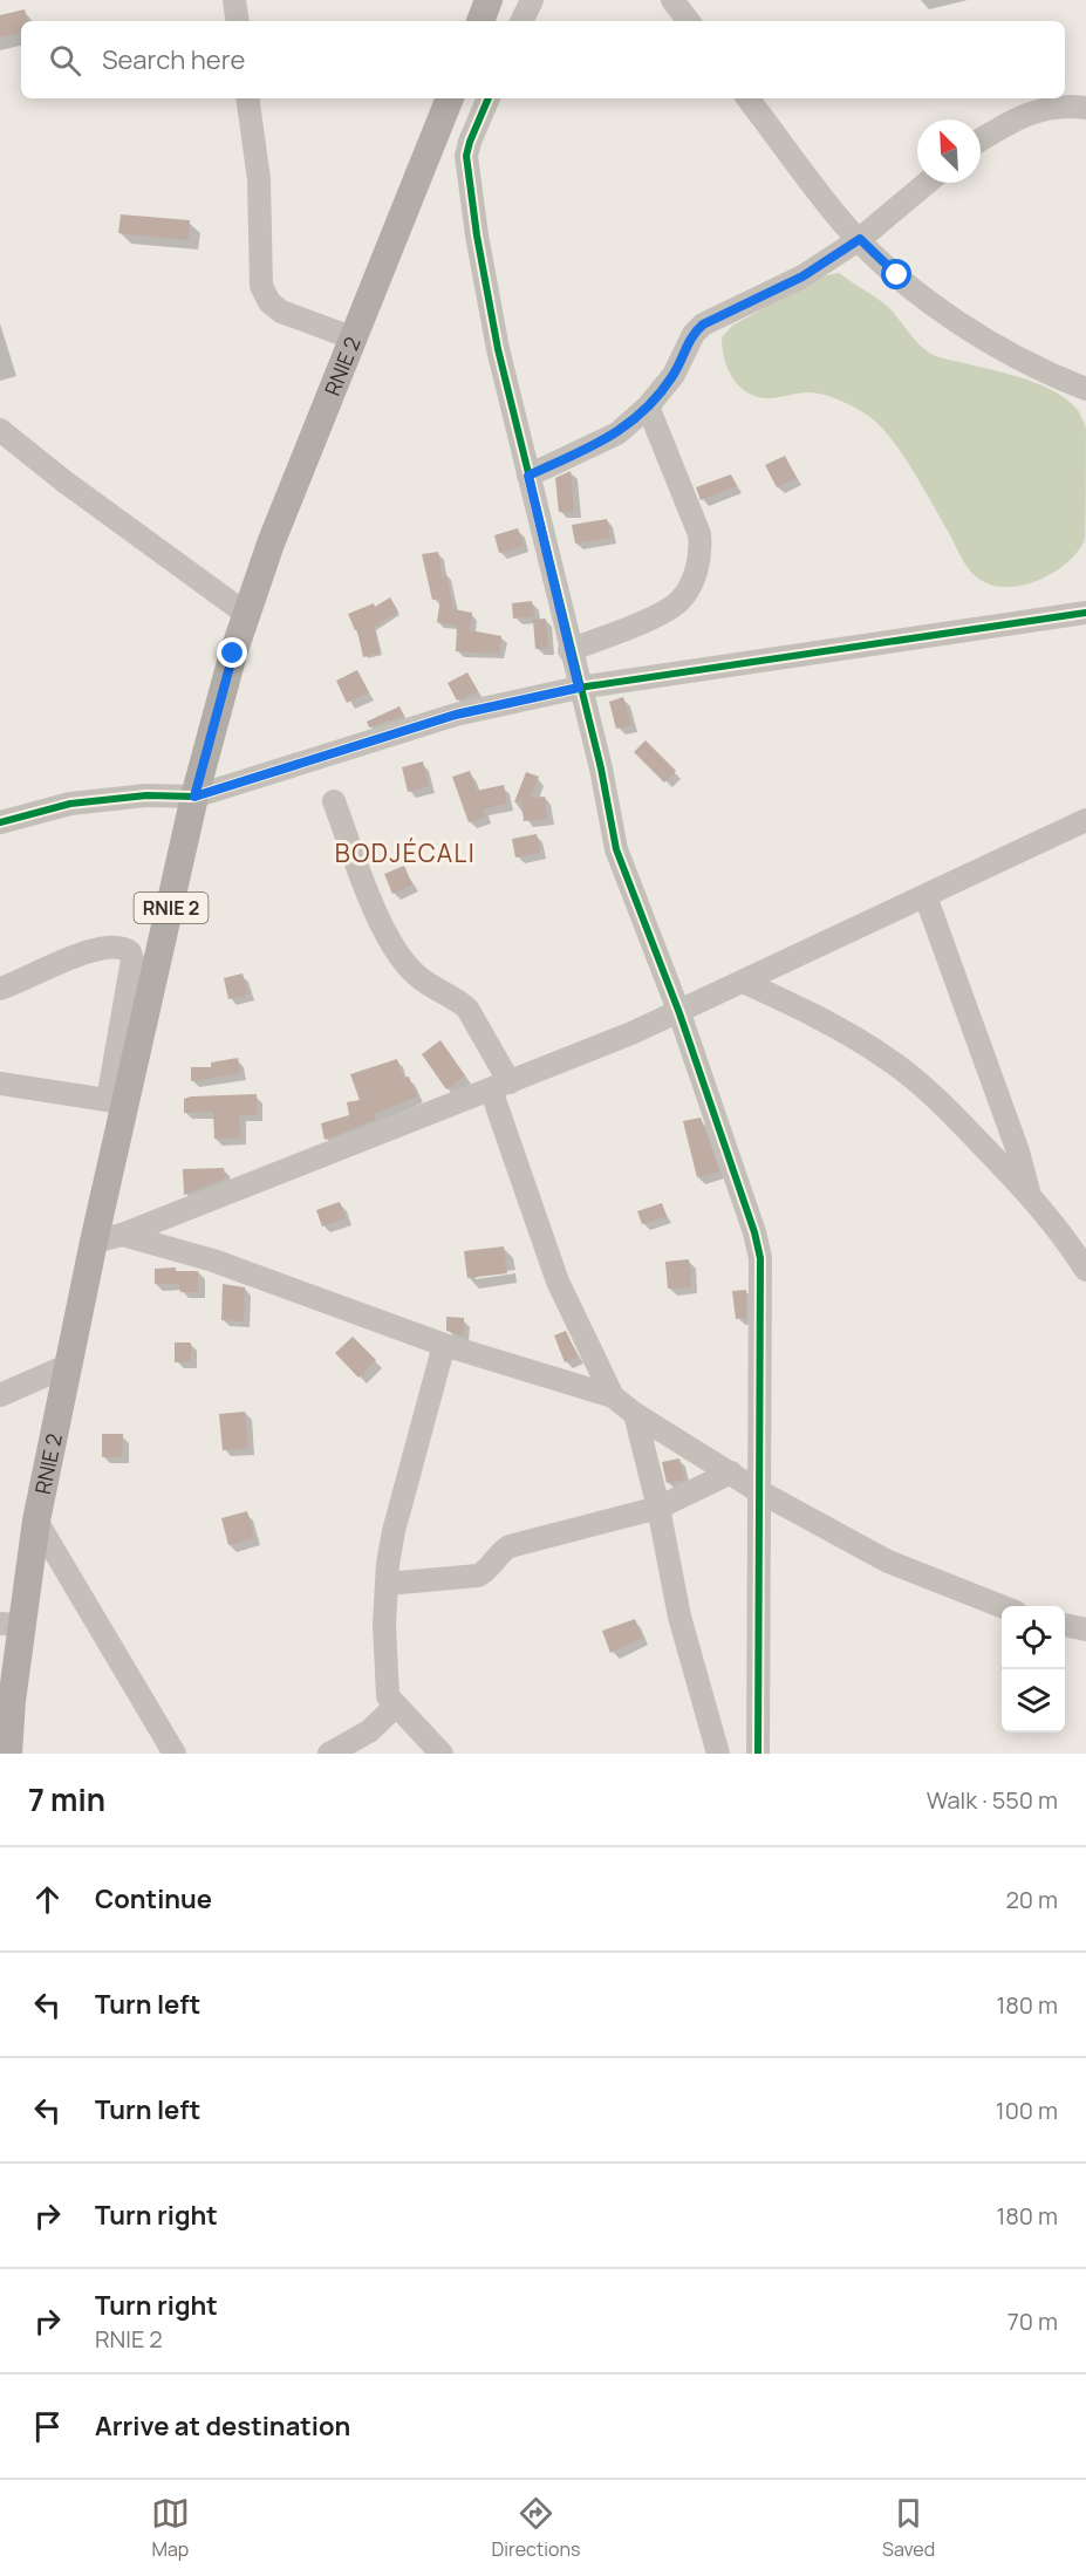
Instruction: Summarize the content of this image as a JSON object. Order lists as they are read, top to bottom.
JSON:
{
  "streets": {
    "main road": ["RNIE 2"]
  },
  "districts": ["BODJÉCALI"],
  "north": "top left",
  "page": {
    "search": "Search here",
    "heading": ["7 min", "Walk · 550 m"],
    "list": [
      ["Continue", "20 m"],
      ["Turn left", "180 m"],
      ["Turn left", "100 m"],
      ["Turn right", "180 m"],
      ["Turn right", "RNIE 2", "70 m"],
      "Arrive at destination"
    ],
    "nav": ["Map", "Directions", "Saved"]
  }
}
